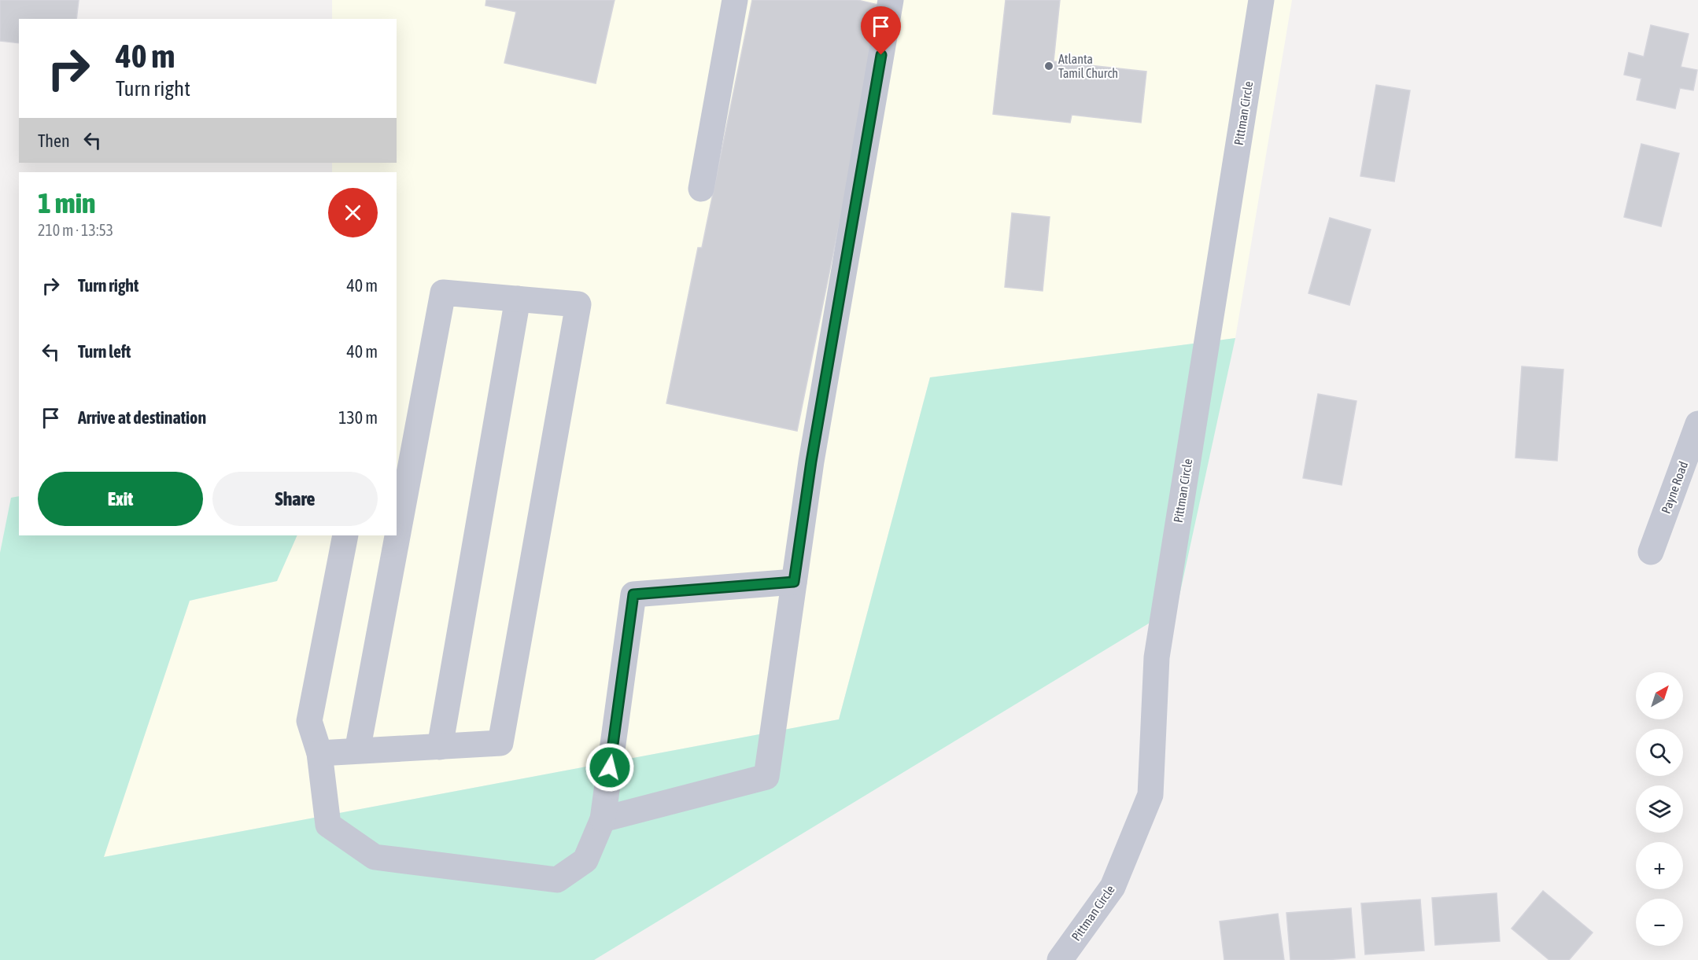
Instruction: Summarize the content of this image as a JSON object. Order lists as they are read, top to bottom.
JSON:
{
  "streets": {
    "street": ["Pittman Circle", "Payne Road"]
  },
  "places": ["Atlanta Tamil Church"],
  "north": "top right",
  "page": {
    "turn": ["40 m", "Turn right"],
    "then": "Then",
    "heading": ["1 min", "210 m · 13:53"],
    "list": [
      {
        "name": "Turn right",
        "value": "40 m"
      },
      {
        "name": "Turn left",
        "value": "40 m"
      },
      {
        "name": "Arrive at destination",
        "value": "130 m"
      }
    ],
    "buttons": ["Exit", "Share"],
    "map_buttons": ["+", "−"]
  }
}
